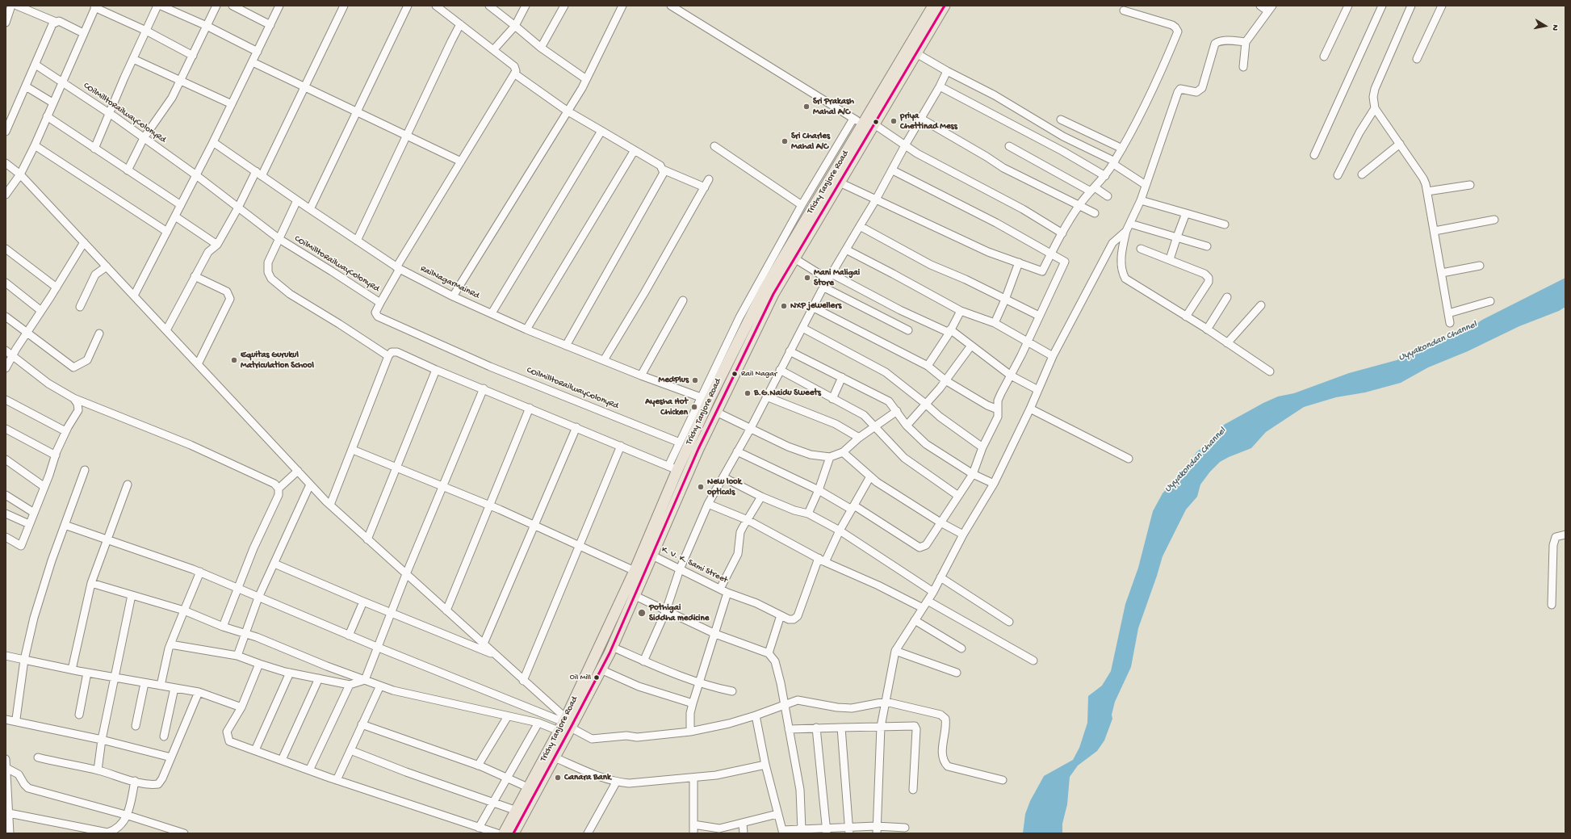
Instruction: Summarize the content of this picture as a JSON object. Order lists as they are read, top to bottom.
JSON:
{
  "streets": {
    "highway": ["Trichy Tanjore Road"],
    "street": ["COilMilltoRailwayColonyRd", "RailNagarMainRd", "K. V. K. Sami Street"]
  },
  "crossings": [
    ["Trichy Tanjore Road", "K. V. K. Sami Street"]
  ],
  "water": ["Uyyakondan Channel"],
  "places": [
    "Sri Prakash Mahal A/C",
    "priya Chettinad Mess",
    "Sri Charles Mahal A/C",
    "Mani Maligai Store",
    "NXP jewellers",
    "Equitas Gurukul Matriculation School",
    "Rail Nagar",
    "MedPlus",
    "B.G.Naidu Sweets",
    "Ayesha Hot Chicken",
    "New look opticals",
    "Pothigai Siddha medicine",
    "Oil Mill",
    "Canara Bank"
  ],
  "north": "right"
}
